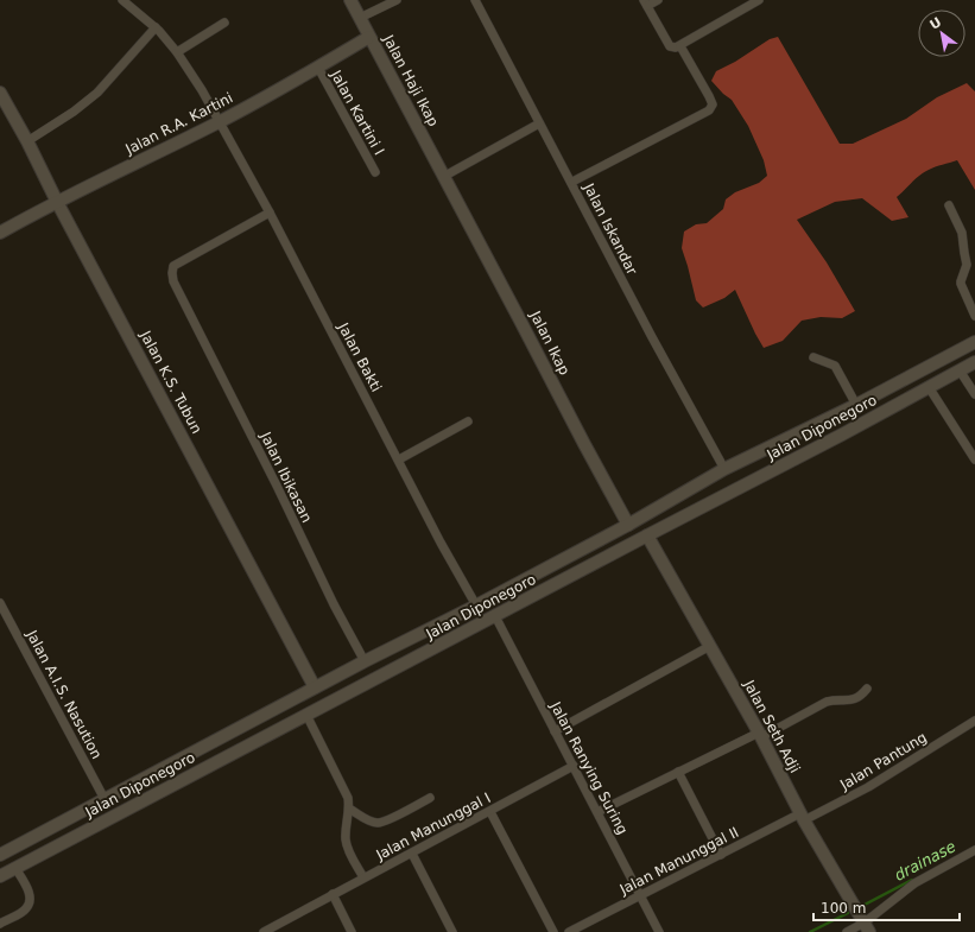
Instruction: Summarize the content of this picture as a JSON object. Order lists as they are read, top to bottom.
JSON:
{
  "streets": {
    "main road": [
      "Jalan Haji Ikap",
      "Jalan R.A. Kartini",
      "Jalan Ikap",
      "Jalan K.S. Tubun",
      "Jalan Diponegoro",
      "Jalan Seth Adji"
    ],
    "street": [
      "Jalan Kartini I",
      "Jalan Iskandar",
      "Jalan Bakti",
      "Jalan Ibikasan",
      "Jalan A.I.S. Nasution",
      "Jalan Pantung",
      "Jalan Ranying Suring",
      "Jalan Manunggal I",
      "Jalan Manunggal II"
    ]
  },
  "crossings": [
    ["Jalan Haji Ikap", "Jalan R.A. Kartini"],
    ["Jalan Haji Ikap", "Jalan Ikap"],
    ["Jalan Kartini I", "Jalan R.A. Kartini"],
    ["Jalan R.A. Kartini", "Jalan Bakti"],
    ["Jalan R.A. Kartini", "Jalan K.S. Tubun"],
    ["Jalan Iskandar", "Jalan Diponegoro"],
    ["Jalan Ikap", "Jalan Diponegoro"],
    ["Jalan Bakti", "Jalan Diponegoro"],
    ["Jalan Bakti", "Jalan Ibikasan"],
    ["Jalan K.S. Tubun", "Jalan Diponegoro"],
    ["Jalan Diponegoro", "Jalan Ibikasan"],
    ["Jalan Diponegoro", "Jalan A.I.S. Nasution"],
    ["Jalan Diponegoro", "Jalan Seth Adji"],
    ["Jalan Diponegoro", "Jalan Ranying Suring"],
    ["Jalan Seth Adji", "Jalan Pantung"],
    ["Jalan Seth Adji", "Jalan Manunggal II"],
    ["Jalan Pantung", "Jalan Manunggal II"],
    ["Jalan Ranying Suring", "Jalan Manunggal I"],
    ["Jalan Ranying Suring", "Jalan Manunggal II"]
  ],
  "water": ["drainase"],
  "scale_bar": "100 m",
  "north": "top left"
}
